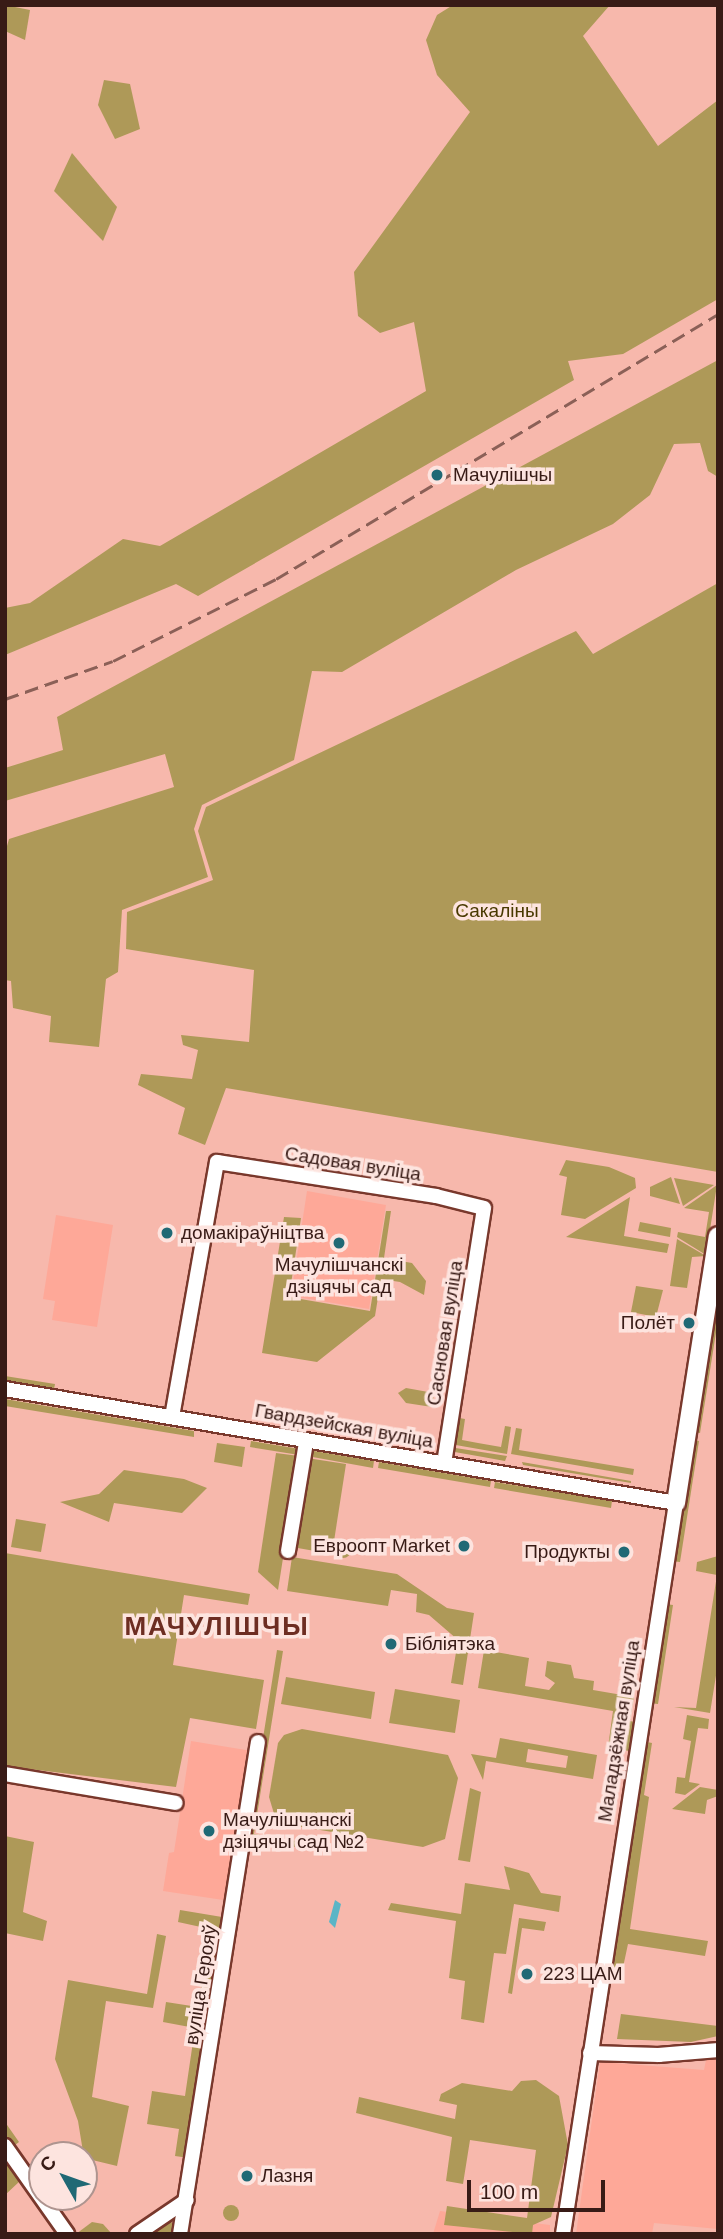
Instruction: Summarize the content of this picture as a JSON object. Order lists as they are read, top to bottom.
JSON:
{
  "streets": {
    "main road": ["Маладзёжная вуліца"],
    "street": [
      "Садовая вуліца",
      "Сасновая вуліца",
      "Гвардзейская вуліца",
      "вуліца Герояў"
    ]
  },
  "crossings": [
    ["Садовая вуліца", "Сасновая вуліца"],
    ["Садовая вуліца", "Гвардзейская вуліца"],
    ["Сасновая вуліца", "Гвардзейская вуліца"],
    ["Гвардзейская вуліца", "Маладзёжная вуліца"]
  ],
  "districts": ["МАЧУЛІШЧЫ"],
  "parks": ["Сакаліны"],
  "places": [
    "Мачулішчы",
    "домакіраўніцтва",
    "Мачулішчанскі дзіцячы сад",
    "Полёт",
    "Евроопт Market",
    "Продукты",
    "Бібліятэка",
    "Мачулішчанскі дзіцячы сад №2",
    "223 ЦAM",
    "Лазня"
  ],
  "scale_bar": "100 m",
  "north": "top left"
}
